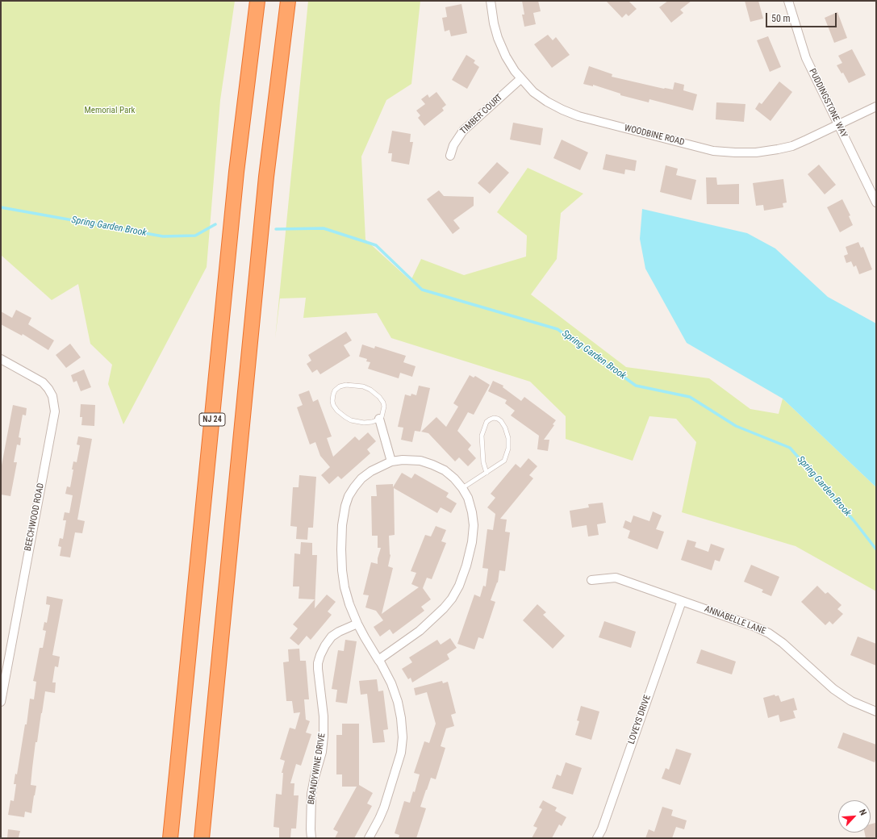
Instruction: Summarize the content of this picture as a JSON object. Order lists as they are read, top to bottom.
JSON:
{
  "streets": {
    "highway": ["NJ 24"],
    "street": [
      "PUDDINGSTONE WAY",
      "TIMBER COURT",
      "WOODBINE ROAD",
      "BEECHWOOD ROAD",
      "ANNABELLE LANE",
      "LOVEYS DRIVE",
      "BRANDYWINE DRIVE"
    ]
  },
  "crossings": [
    ["PUDDINGSTONE WAY", "WOODBINE ROAD"],
    ["TIMBER COURT", "WOODBINE ROAD"],
    ["ANNABELLE LANE", "LOVEYS DRIVE"]
  ],
  "water": ["Spring Garden Brook"],
  "parks": ["Memorial Park"],
  "scale_bar": "50 m",
  "north": "top right"
}
